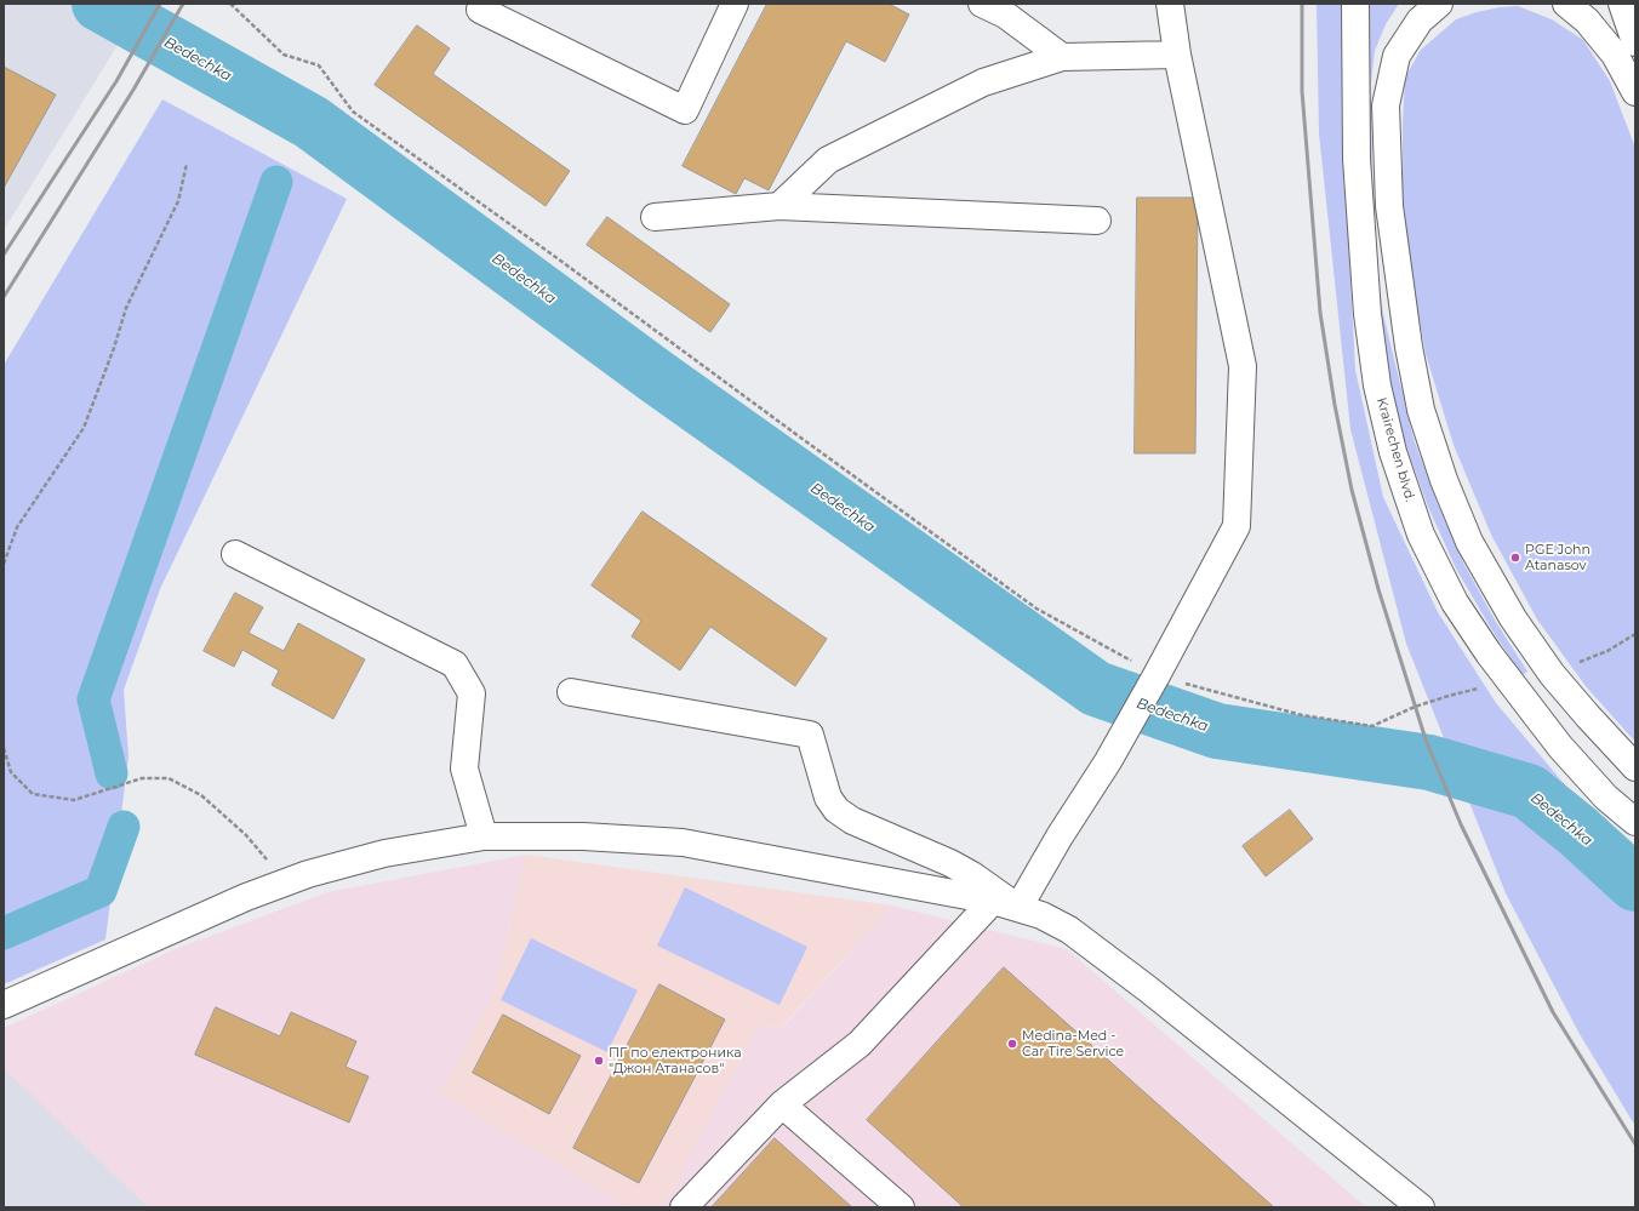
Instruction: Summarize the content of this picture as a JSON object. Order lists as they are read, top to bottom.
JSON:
{
  "streets": {
    "main road": ["Krairechen blvd."]
  },
  "water": ["Bedechka"],
  "places": ["PGE John Atanasov", "Medina-Med - Car Tire Service", "ПГ по електроника \"Джон Атанасов\""]
}
